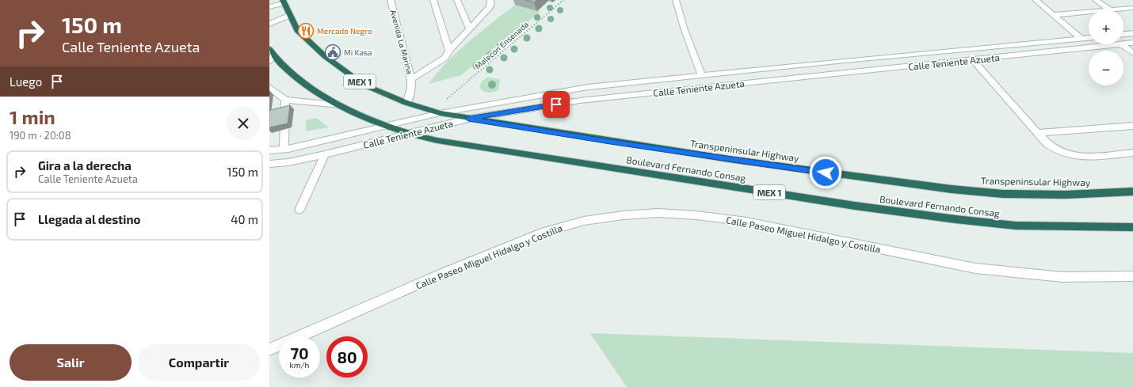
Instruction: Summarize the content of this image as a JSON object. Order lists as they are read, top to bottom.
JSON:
{
  "streets": {
    "highway": ["MEX 1", "Transpeninsular Highway", "Boulevard Fernando Consag"],
    "street": ["Avenida La Marina", "Calle Teniente Azueta", "Calle Paseo Miguel Hidalgo y Costilla"],
    "path": ["Malecon Ensenada"]
  },
  "crossings": [
    ["Avenida La Marina", "MEX 1"],
    ["Calle Teniente Azueta", "MEX 1"],
    ["Calle Teniente Azueta", "Transpeninsular Highway"],
    ["Calle Teniente Azueta", "Boulevard Fernando Consag"],
    ["MEX 1", "Transpeninsular Highway"],
    ["MEX 1", "Boulevard Fernando Consag"]
  ],
  "places": {
    "restaurant": ["Mercado Negro"],
    "public building": ["Mi Kasa"]
  },
  "page": {
    "turn": ["150 m", "Calle Teniente Azueta"],
    "map_buttons": ["+", "−"],
    "then": "Luego",
    "heading": ["1 min", "190 m · 20:08"],
    "list": [
      {
        "name": "Gira a la derecha",
        "note": "Calle Teniente Azueta",
        "value": "150 m"
      },
      {
        "name": "Llegada al destino",
        "value": "40 m"
      }
    ],
    "speed": "70 km/h",
    "limit": "80",
    "buttons": ["Salir", "Compartir"]
  }
}
